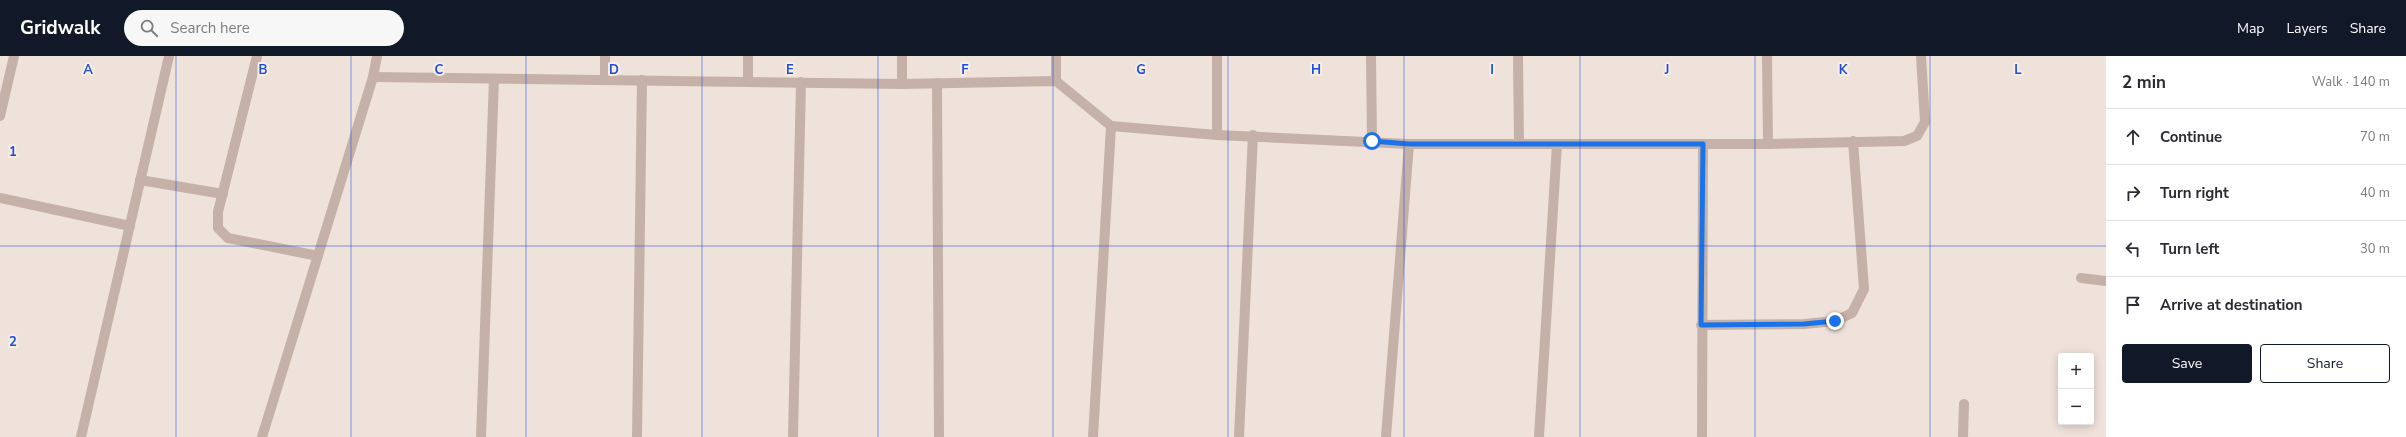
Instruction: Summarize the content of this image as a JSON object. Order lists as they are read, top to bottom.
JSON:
{
  "page": {
    "header": "Gridwalk",
    "search": "Search here",
    "nav": ["Map", "Layers", "Share"],
    "heading": ["2 min", "Walk · 140 m"],
    "list": [
      ["Continue", "70 m"],
      ["Turn right", "40 m"],
      ["Turn left", "30 m"],
      "Arrive at destination"
    ],
    "buttons": ["Save", "Share"],
    "map_buttons": ["+", "−"]
  },
  "grid": {
    "columns": [
      "A",
      "B",
      "C",
      "D",
      "E",
      "F",
      "G",
      "H",
      "I",
      "J",
      "K",
      "L"
    ],
    "rows": ["1", "2"]
  }
}
